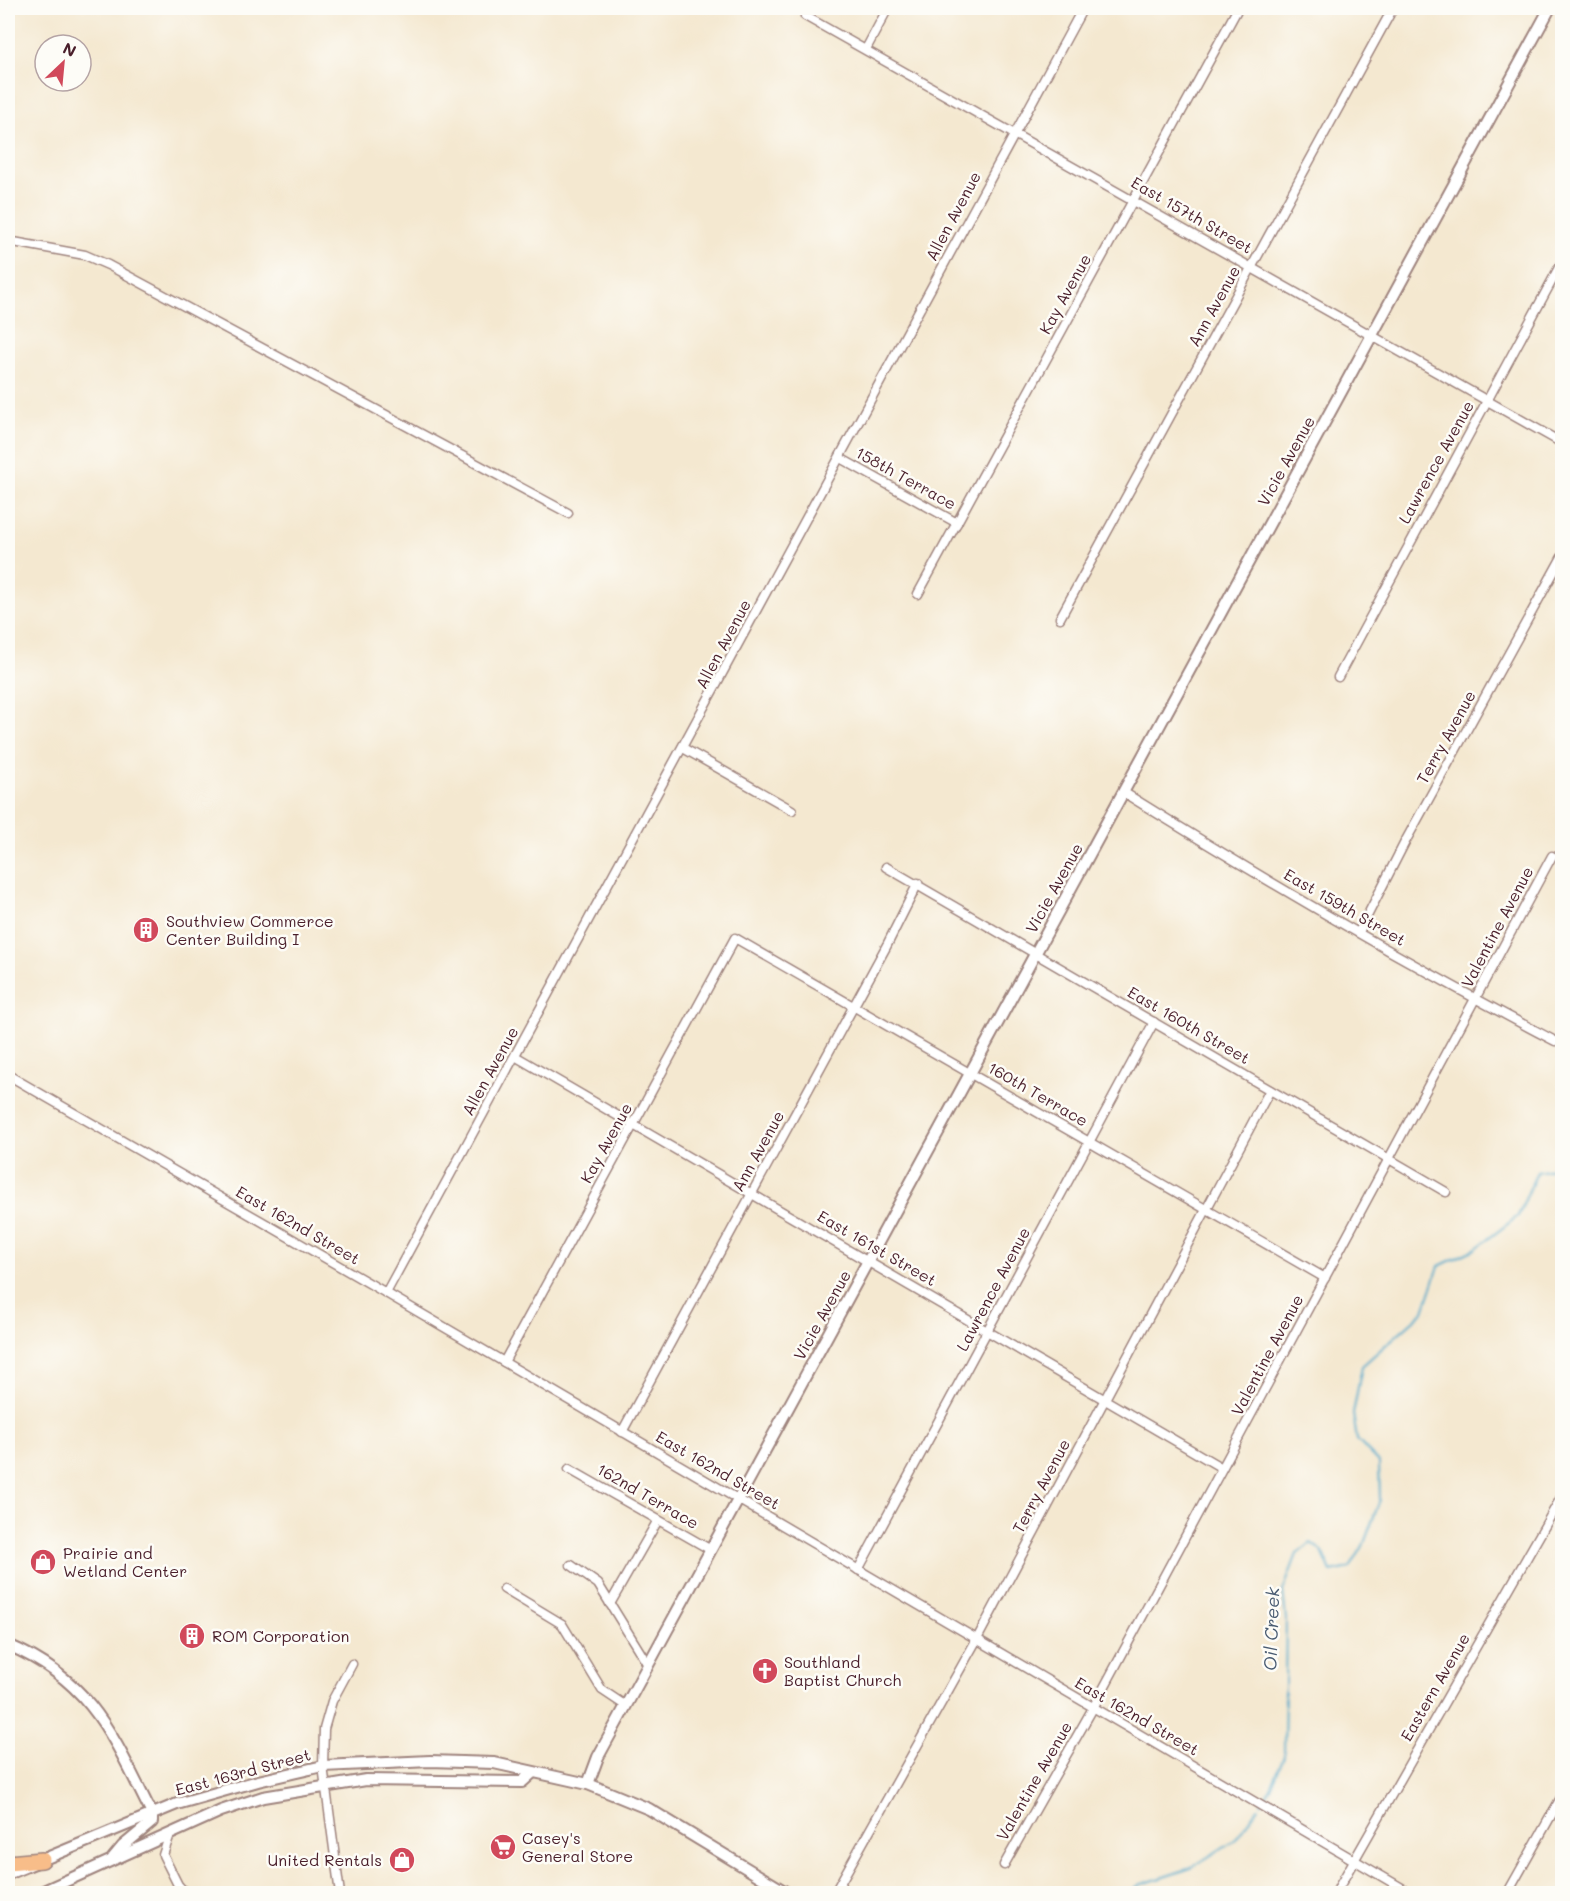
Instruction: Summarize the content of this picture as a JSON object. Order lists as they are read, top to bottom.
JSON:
{
  "streets": {
    "street": [
      "East 157th Street",
      "Allen Avenue",
      "Kay Avenue",
      "Ann Avenue",
      "Vicie Avenue",
      "Lawrence Avenue",
      "158th Terrace",
      "Terry Avenue",
      "East 159th Street",
      "Valentine Avenue",
      "East 160th Street",
      "160th Terrace",
      "East 162nd Street",
      "East 161st Street",
      "162nd Terrace",
      "Eastern Avenue",
      "East 163rd Street"
    ]
  },
  "crossings": [
    ["East 157th Street", "Allen Avenue"],
    ["East 157th Street", "Kay Avenue"],
    ["East 157th Street", "Ann Avenue"],
    ["East 157th Street", "Vicie Avenue"],
    ["East 157th Street", "Lawrence Avenue"],
    ["Allen Avenue", "158th Terrace"],
    ["Allen Avenue", "East 162nd Street"],
    ["Allen Avenue", "East 161st Street"],
    ["Kay Avenue", "158th Terrace"],
    ["Kay Avenue", "160th Terrace"],
    ["Kay Avenue", "East 162nd Street"],
    ["Kay Avenue", "East 161st Street"],
    ["Ann Avenue", "East 160th Street"],
    ["Ann Avenue", "160th Terrace"],
    ["Ann Avenue", "East 162nd Street"],
    ["Ann Avenue", "East 161st Street"],
    ["Vicie Avenue", "East 159th Street"],
    ["Vicie Avenue", "East 160th Street"],
    ["Vicie Avenue", "160th Terrace"],
    ["Vicie Avenue", "East 162nd Street"],
    ["Vicie Avenue", "East 161st Street"],
    ["Vicie Avenue", "162nd Terrace"],
    ["Vicie Avenue", "East 163rd Street"],
    ["Lawrence Avenue", "East 160th Street"],
    ["Lawrence Avenue", "160th Terrace"],
    ["Lawrence Avenue", "East 162nd Street"],
    ["Lawrence Avenue", "East 161st Street"],
    ["Terry Avenue", "East 159th Street"],
    ["Terry Avenue", "East 160th Street"],
    ["Terry Avenue", "160th Terrace"],
    ["Terry Avenue", "East 162nd Street"],
    ["Terry Avenue", "East 161st Street"],
    ["East 159th Street", "Valentine Avenue"],
    ["Valentine Avenue", "East 160th Street"],
    ["Valentine Avenue", "160th Terrace"],
    ["Valentine Avenue", "East 162nd Street"],
    ["Valentine Avenue", "East 161st Street"],
    ["East 162nd Street", "Eastern Avenue"]
  ],
  "water": ["Oil Creek"],
  "places": {
    "building": ["Southview Commerce Center Building I", "ROM Corporation"],
    "shop": ["Prairie and Wetland Center", "United Rentals"],
    "church": ["Southland Baptist Church"],
    "supermarket": ["Casey's General Store"]
  },
  "north": "top right"
}
